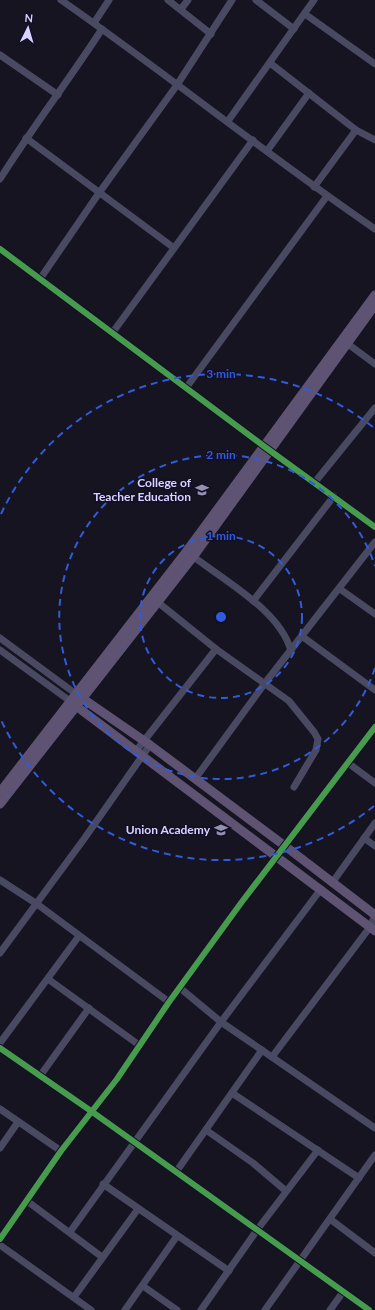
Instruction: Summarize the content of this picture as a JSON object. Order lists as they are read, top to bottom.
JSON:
{
  "places": {
    "school or university": ["College of Teacher Education", "Union Academy"]
  },
  "north": "top",
  "rings": ["3 min", "2 min", "1 min"]
}
